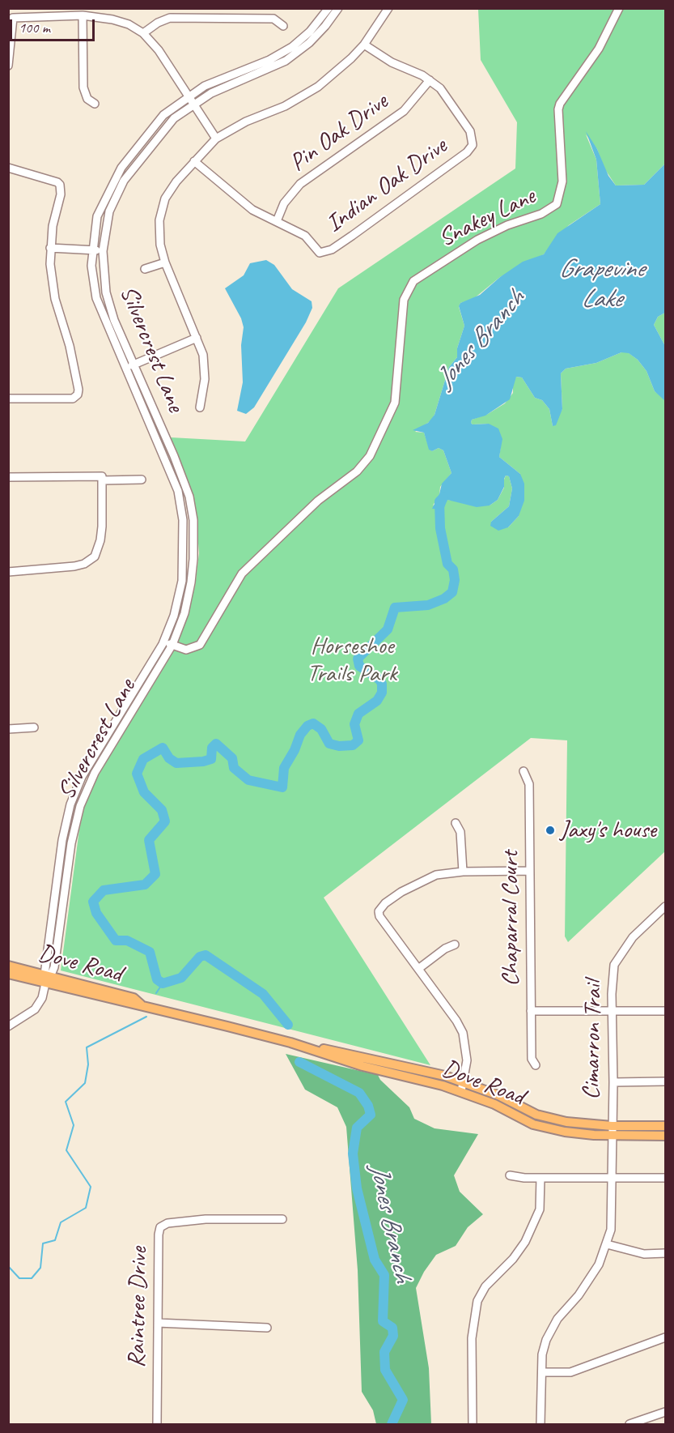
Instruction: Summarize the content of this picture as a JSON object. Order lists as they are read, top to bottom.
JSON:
{
  "streets": {
    "main road": ["Dove Road"],
    "street": [
      "Pin Oak Drive",
      "Indian Oak Drive",
      "Snakey Lane",
      "Silvercrest Lane",
      "Chaparral Court",
      "Cimarron Trail",
      "Raintree Drive"
    ]
  },
  "crossings": [
    ["Pin Oak Drive", "Indian Oak Drive"],
    ["Snakey Lane", "Silvercrest Lane"],
    ["Silvercrest Lane", "Dove Road"],
    ["Dove Road", "Cimarron Trail"]
  ],
  "water": ["Grapevine Lake", "Jones Branch"],
  "parks": ["Horseshoe Trails Park"],
  "places": ["Jaxy's house"],
  "scale_bar": "100 m"
}
